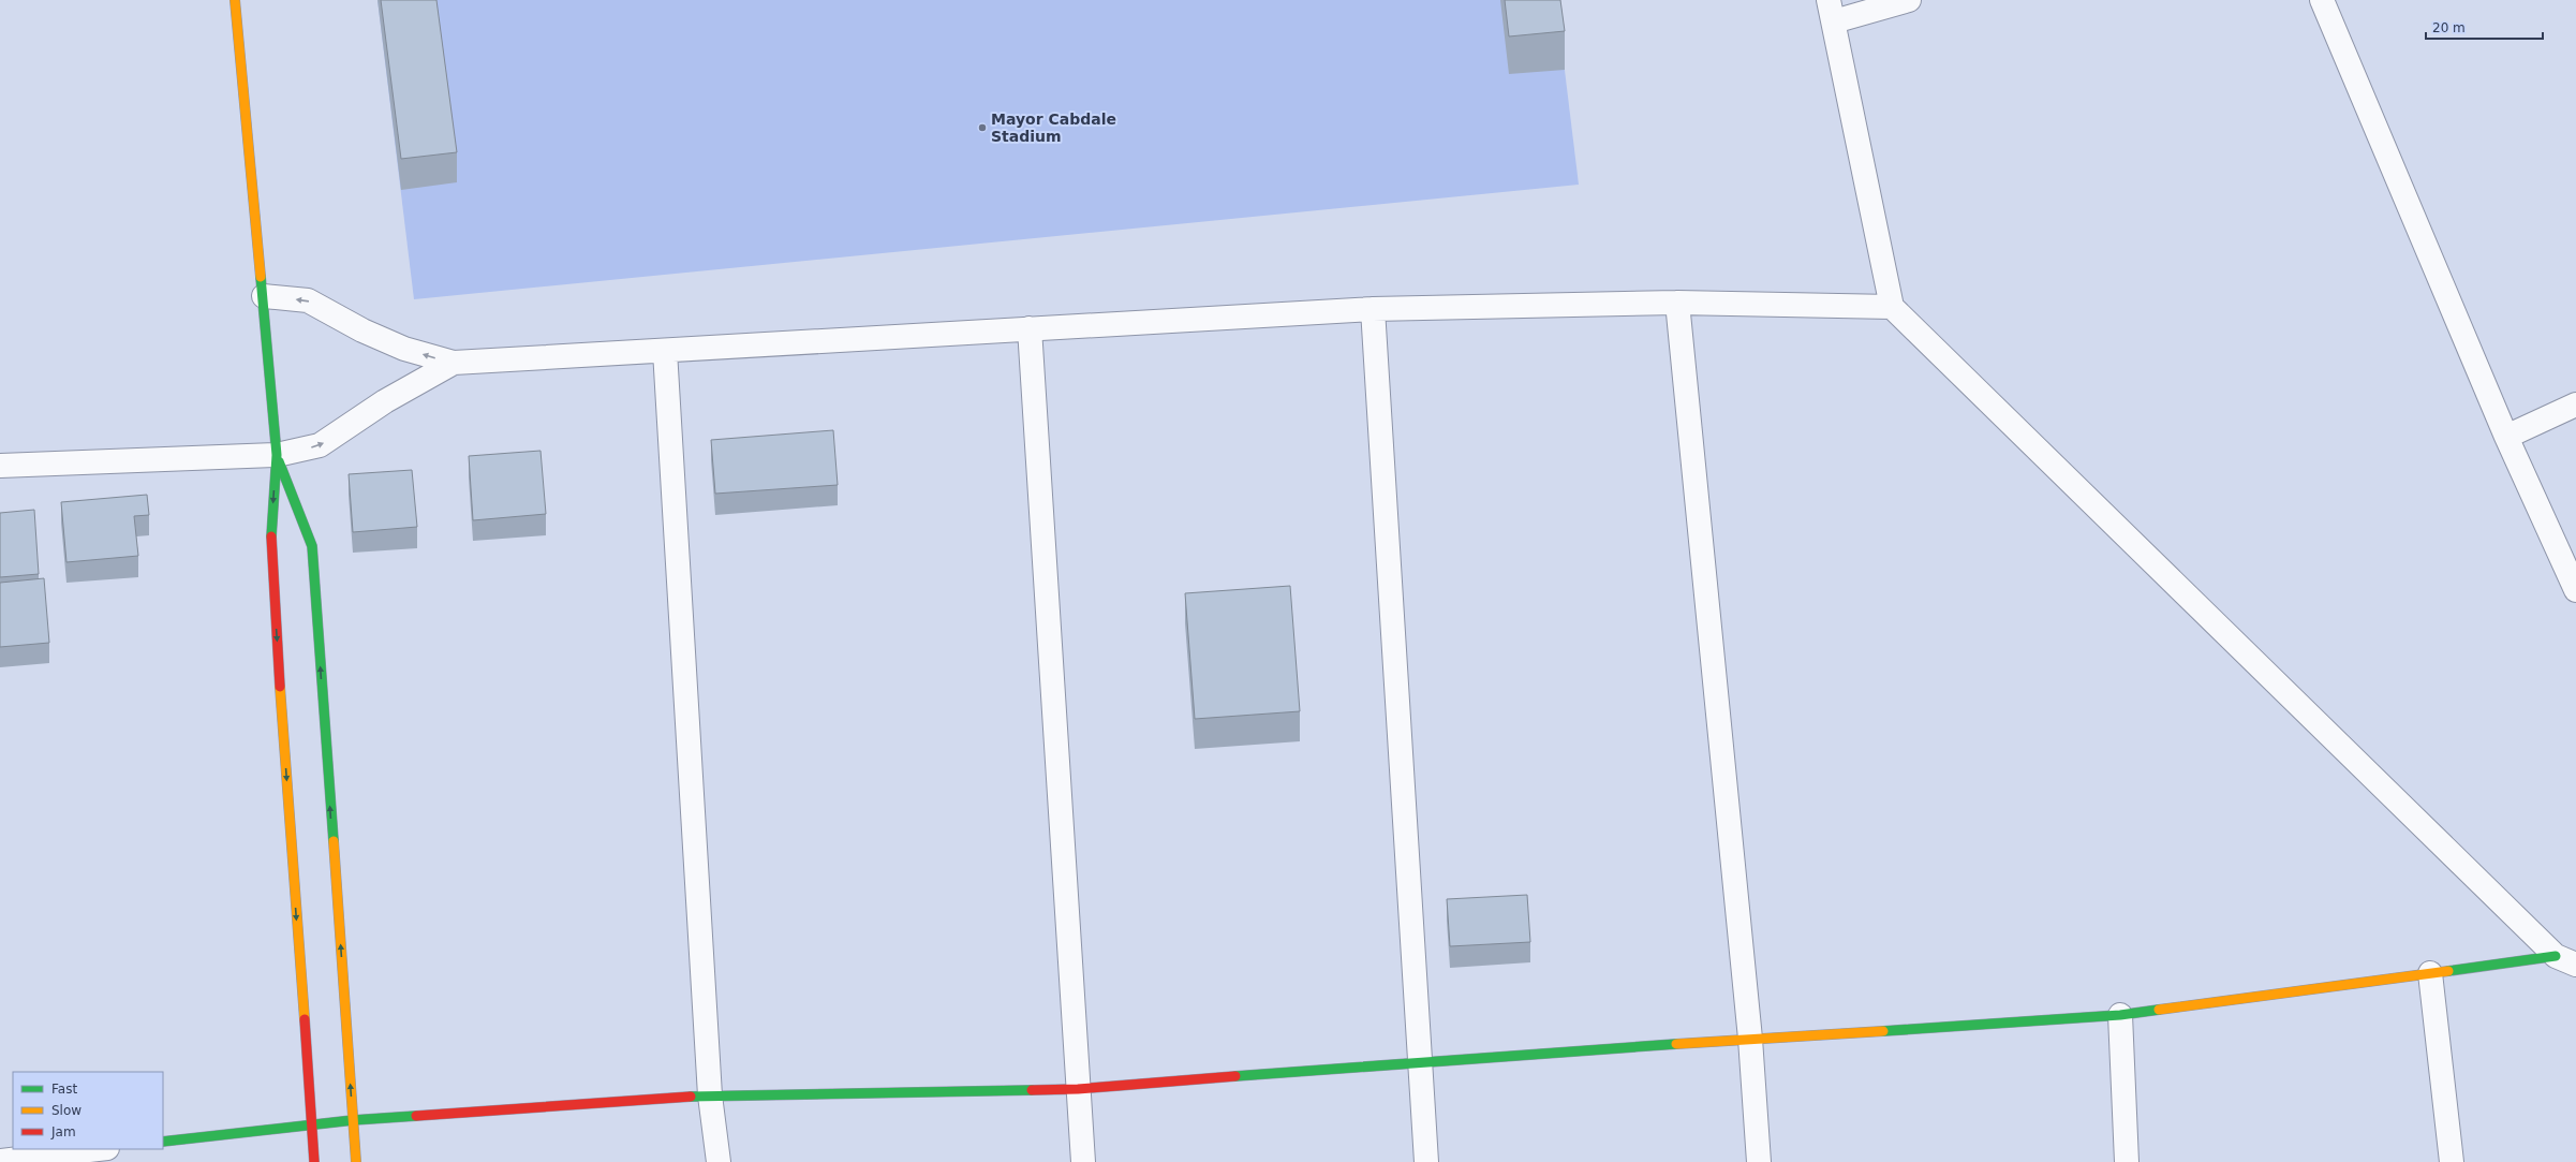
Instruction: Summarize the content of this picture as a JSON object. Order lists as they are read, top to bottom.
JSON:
{
  "places": ["Mayor Cabdale Stadium"],
  "legend": ["Fast", "Slow", "Jam"],
  "scale_bar": "20 m"
}
